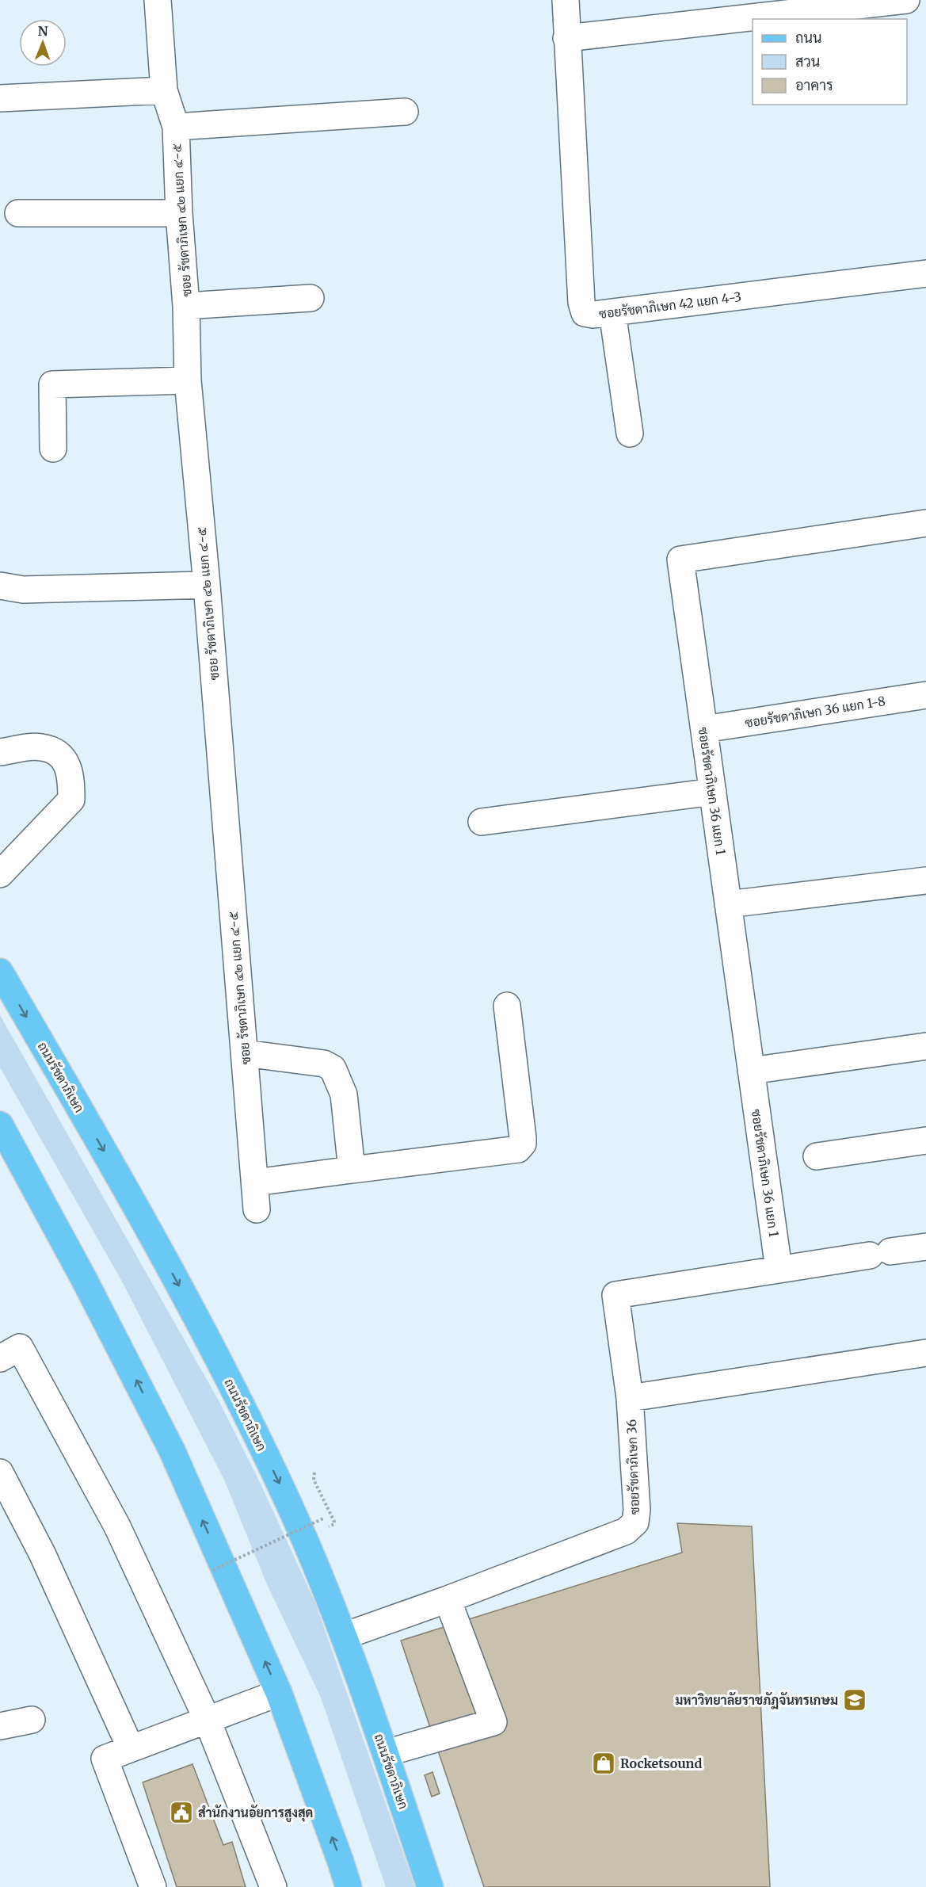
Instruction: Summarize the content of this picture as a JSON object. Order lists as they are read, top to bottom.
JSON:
{
  "streets": {
    "main road": ["ถนนรัชดาภิเษก"],
    "street": [
      "ซอย รัชดาภิเษก ๔๒ แยก ๔-๕",
      "ซอยรัชดาภิเษก 42 แยก 4-3",
      "ซอยรัชดาภิเษก 36 แยก 1-8",
      "ซอยรัชดาภิเษก 36 แยก 1",
      "ซอยรัชดาภิเษก 36"
    ]
  },
  "crossings": [
    ["ซอยรัชดาภิเษก 36 แยก 1-8", "ซอยรัชดาภิเษก 36 แยก 1"],
    ["ถนนรัชดาภิเษก", "ซอยรัชดาภิเษก 36"]
  ],
  "places": {
    "school or university": ["มหาวิทยาลัยราชภัฏจันทรเกษม"],
    "shop": ["Rocketsound"],
    "public building": ["สำนักงานอัยการสูงสุด"]
  },
  "legend": ["ถนน", "สวน", "อาคาร"],
  "north": "top"
}
